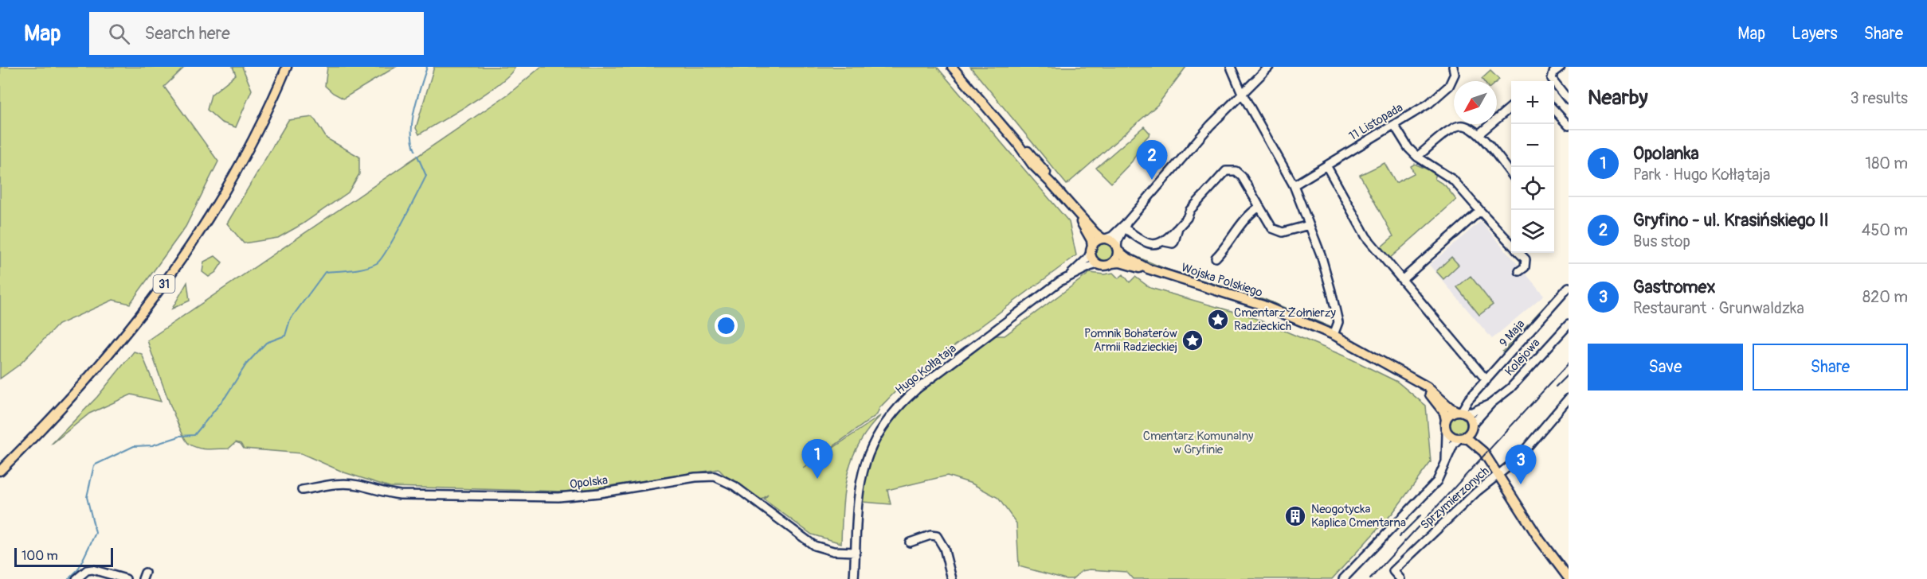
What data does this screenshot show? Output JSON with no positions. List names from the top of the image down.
{
  "streets": {
    "main road": ["Wojska Polskiego", "31"],
    "street": [
      "11 Listopada",
      "9 Maja",
      "Kolejowa",
      "Hugo Kołłątaja",
      "Opolska",
      "Sprzymierzonych"
    ]
  },
  "crossings": [
    ["Wojska Polskiego", "9 Maja"],
    ["Wojska Polskiego", "Kolejowa"],
    ["Wojska Polskiego", "Hugo Kołłątaja"],
    ["9 Maja", "Kolejowa"],
    ["Hugo Kołłątaja", "Opolska"]
  ],
  "parks": ["Cmentarz Komunalny w Gryfinie"],
  "places": {
    "place": ["Cmentarz Żołnierzy Radzieckich", "Pomnik Bohaterów Armii Radzieckiej"],
    "building": ["Neogotycka Kaplica Cmentarna"]
  },
  "scale_bar": "100 m",
  "north": "bottom left",
  "page": {
    "header": "Map",
    "search": "Search here",
    "nav": ["Map", "Layers", "Share"],
    "heading": ["Nearby", "3 results"],
    "map_buttons": ["+", "−"],
    "list": [
      {
        "mark": "1",
        "name": "Opolanka",
        "note": "Park · Hugo Kołłątaja",
        "value": "180 m"
      },
      {
        "mark": "2",
        "name": "Gryfino - ul. Krasińskiego II",
        "note": "Bus stop",
        "value": "450 m"
      },
      {
        "mark": "3",
        "name": "Gastromex",
        "note": "Restaurant · Grunwaldzka",
        "value": "820 m"
      }
    ],
    "pins": ["2", "1", "3"],
    "buttons": ["Save", "Share"],
    "scale": "100 m"
  }
}
